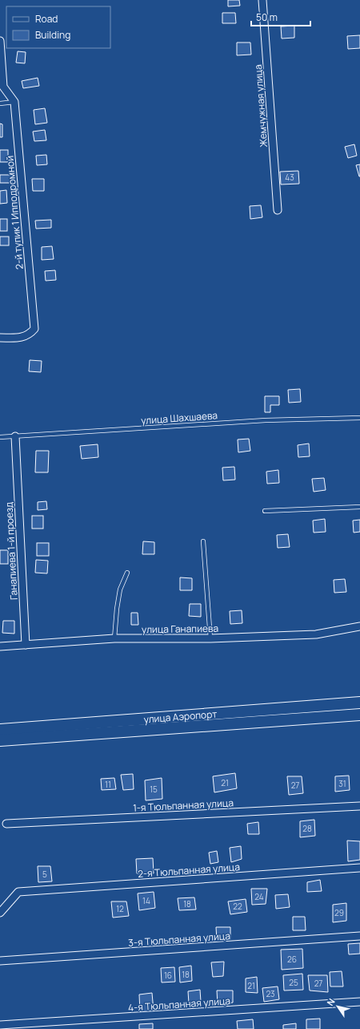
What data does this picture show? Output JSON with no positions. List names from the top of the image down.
{
  "streets": {
    "main road": ["улица Аэропорт"],
    "street": [
      "Жемчужная улица",
      "2-й тупик 1 Ипподромной",
      "Ганапиева 1-й проезд",
      "улица Ганапиева",
      "1-я Тюльпанная улица",
      "2-я Тюльпанная улица",
      "3-я Тюльпанная улица",
      "4-я Тюльпанная улица"
    ],
    "lane": ["улица Шахшаева"]
  },
  "crossings": [
    ["улица Шахшаева", "Ганапиева 1-й проезд"],
    ["Ганапиева 1-й проезд", "улица Ганапиева"]
  ],
  "house_numbers": [
    "43",
    "21",
    "31",
    "11",
    "27",
    "15",
    "28",
    "5",
    "24",
    "14",
    "18",
    "22",
    "12",
    "29",
    "26",
    "18",
    "16",
    "25",
    "27",
    "21",
    "23"
  ],
  "legend": ["Road", "Building"],
  "scale_bar": "50 m",
  "north": "top left"
}
